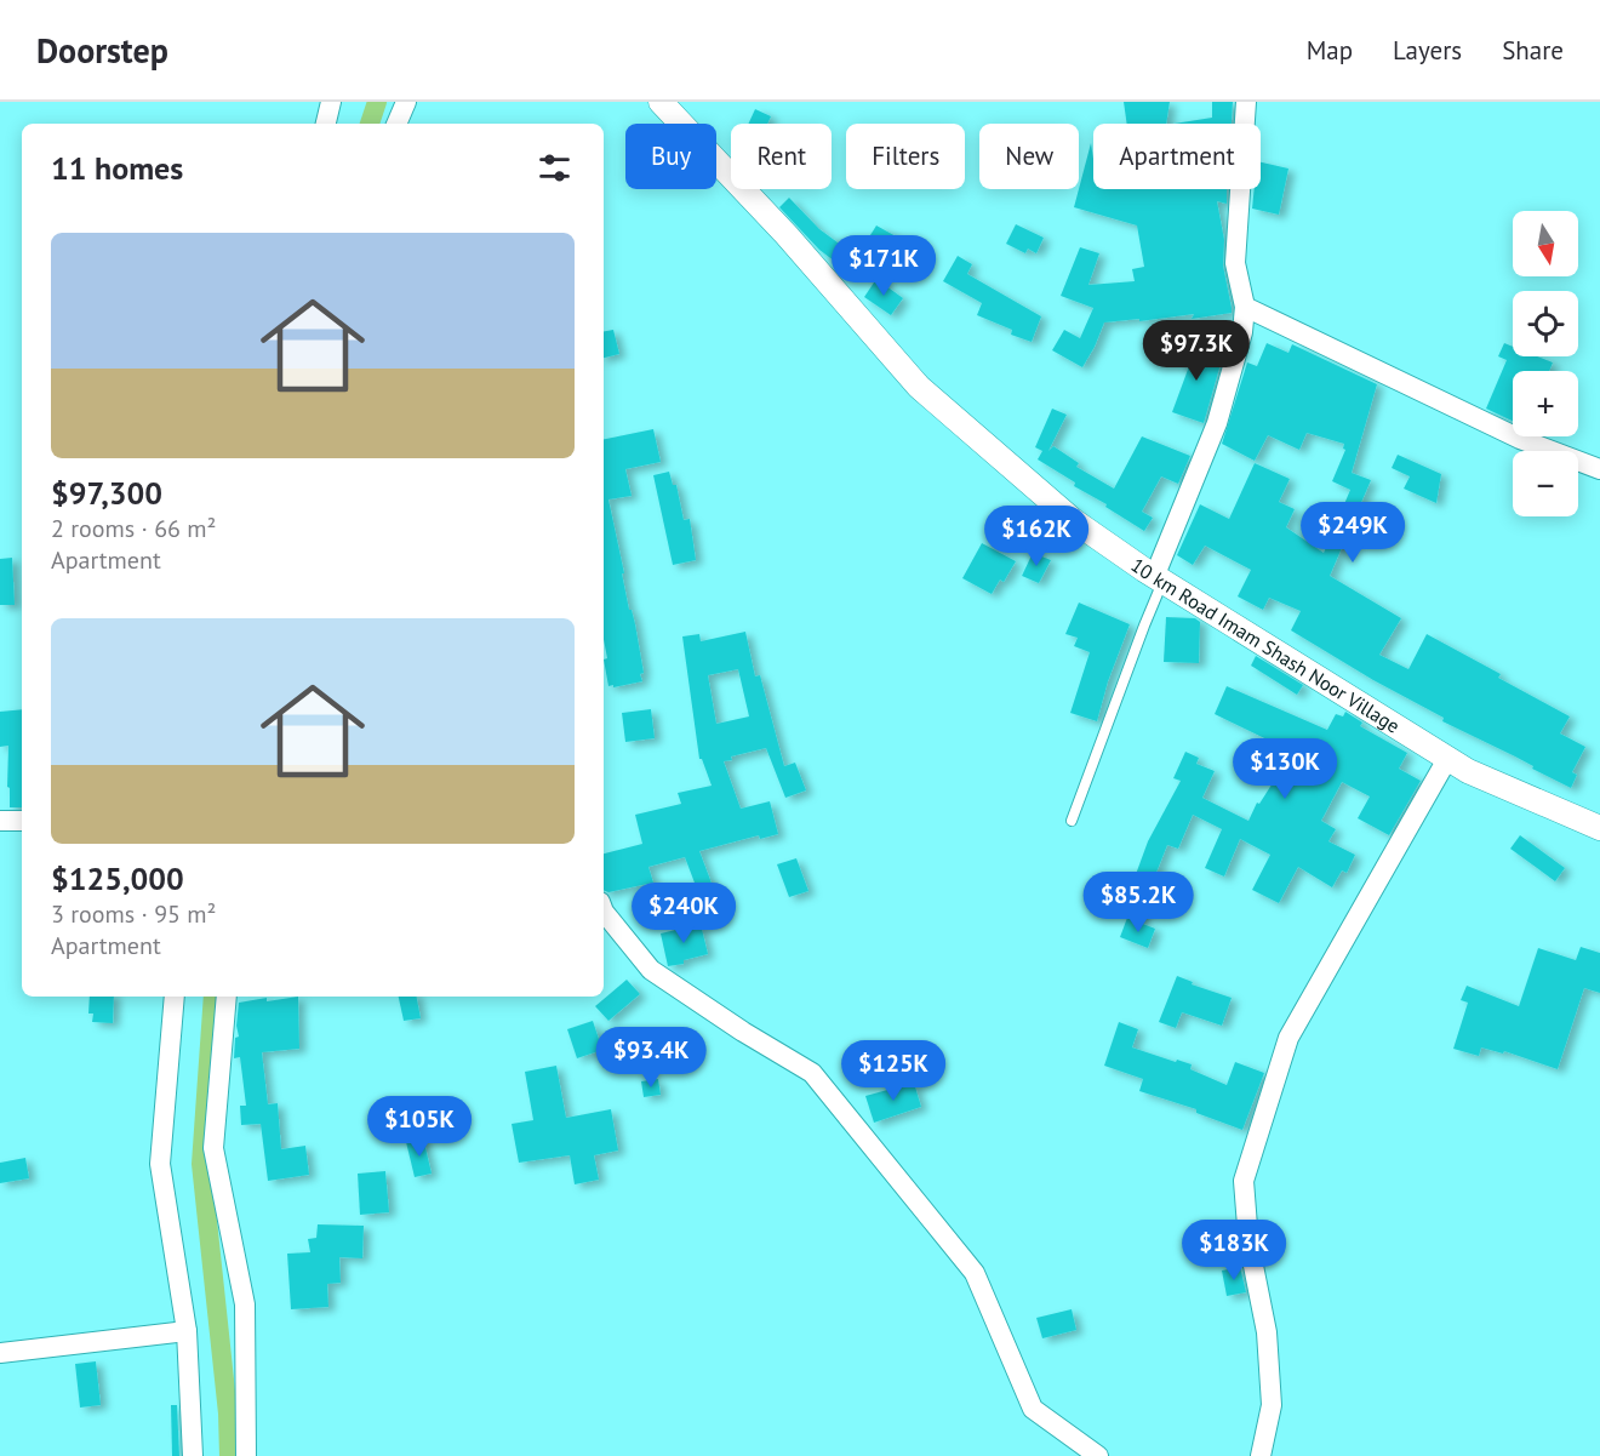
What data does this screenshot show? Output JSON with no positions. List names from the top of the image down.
{
  "streets": {
    "street": ["10 km Road Imam Shash Noor Village"]
  },
  "north": "bottom",
  "page": {
    "header": "Doorstep",
    "nav": ["Map", "Layers", "Share"],
    "chip": [
      "Buy",
      "Rent",
      "Filters",
      "New",
      "Apartment"
    ],
    "heading": "11 homes",
    "map_buttons": ["+", "−"],
    "list": [
      {
        "name": "$97,300",
        "note": "2 rooms · 66 m² · Apartment"
      },
      {
        "name": "$125,000",
        "note": "3 rooms · 95 m² · Apartment"
      }
    ],
    "price": [
      "$171K",
      "$97.3K",
      "$249K",
      "$162K",
      "$130K",
      "$85.2K",
      "$240K",
      "$93.4K",
      "$125K",
      "$105K",
      "$183K"
    ]
  }
}
